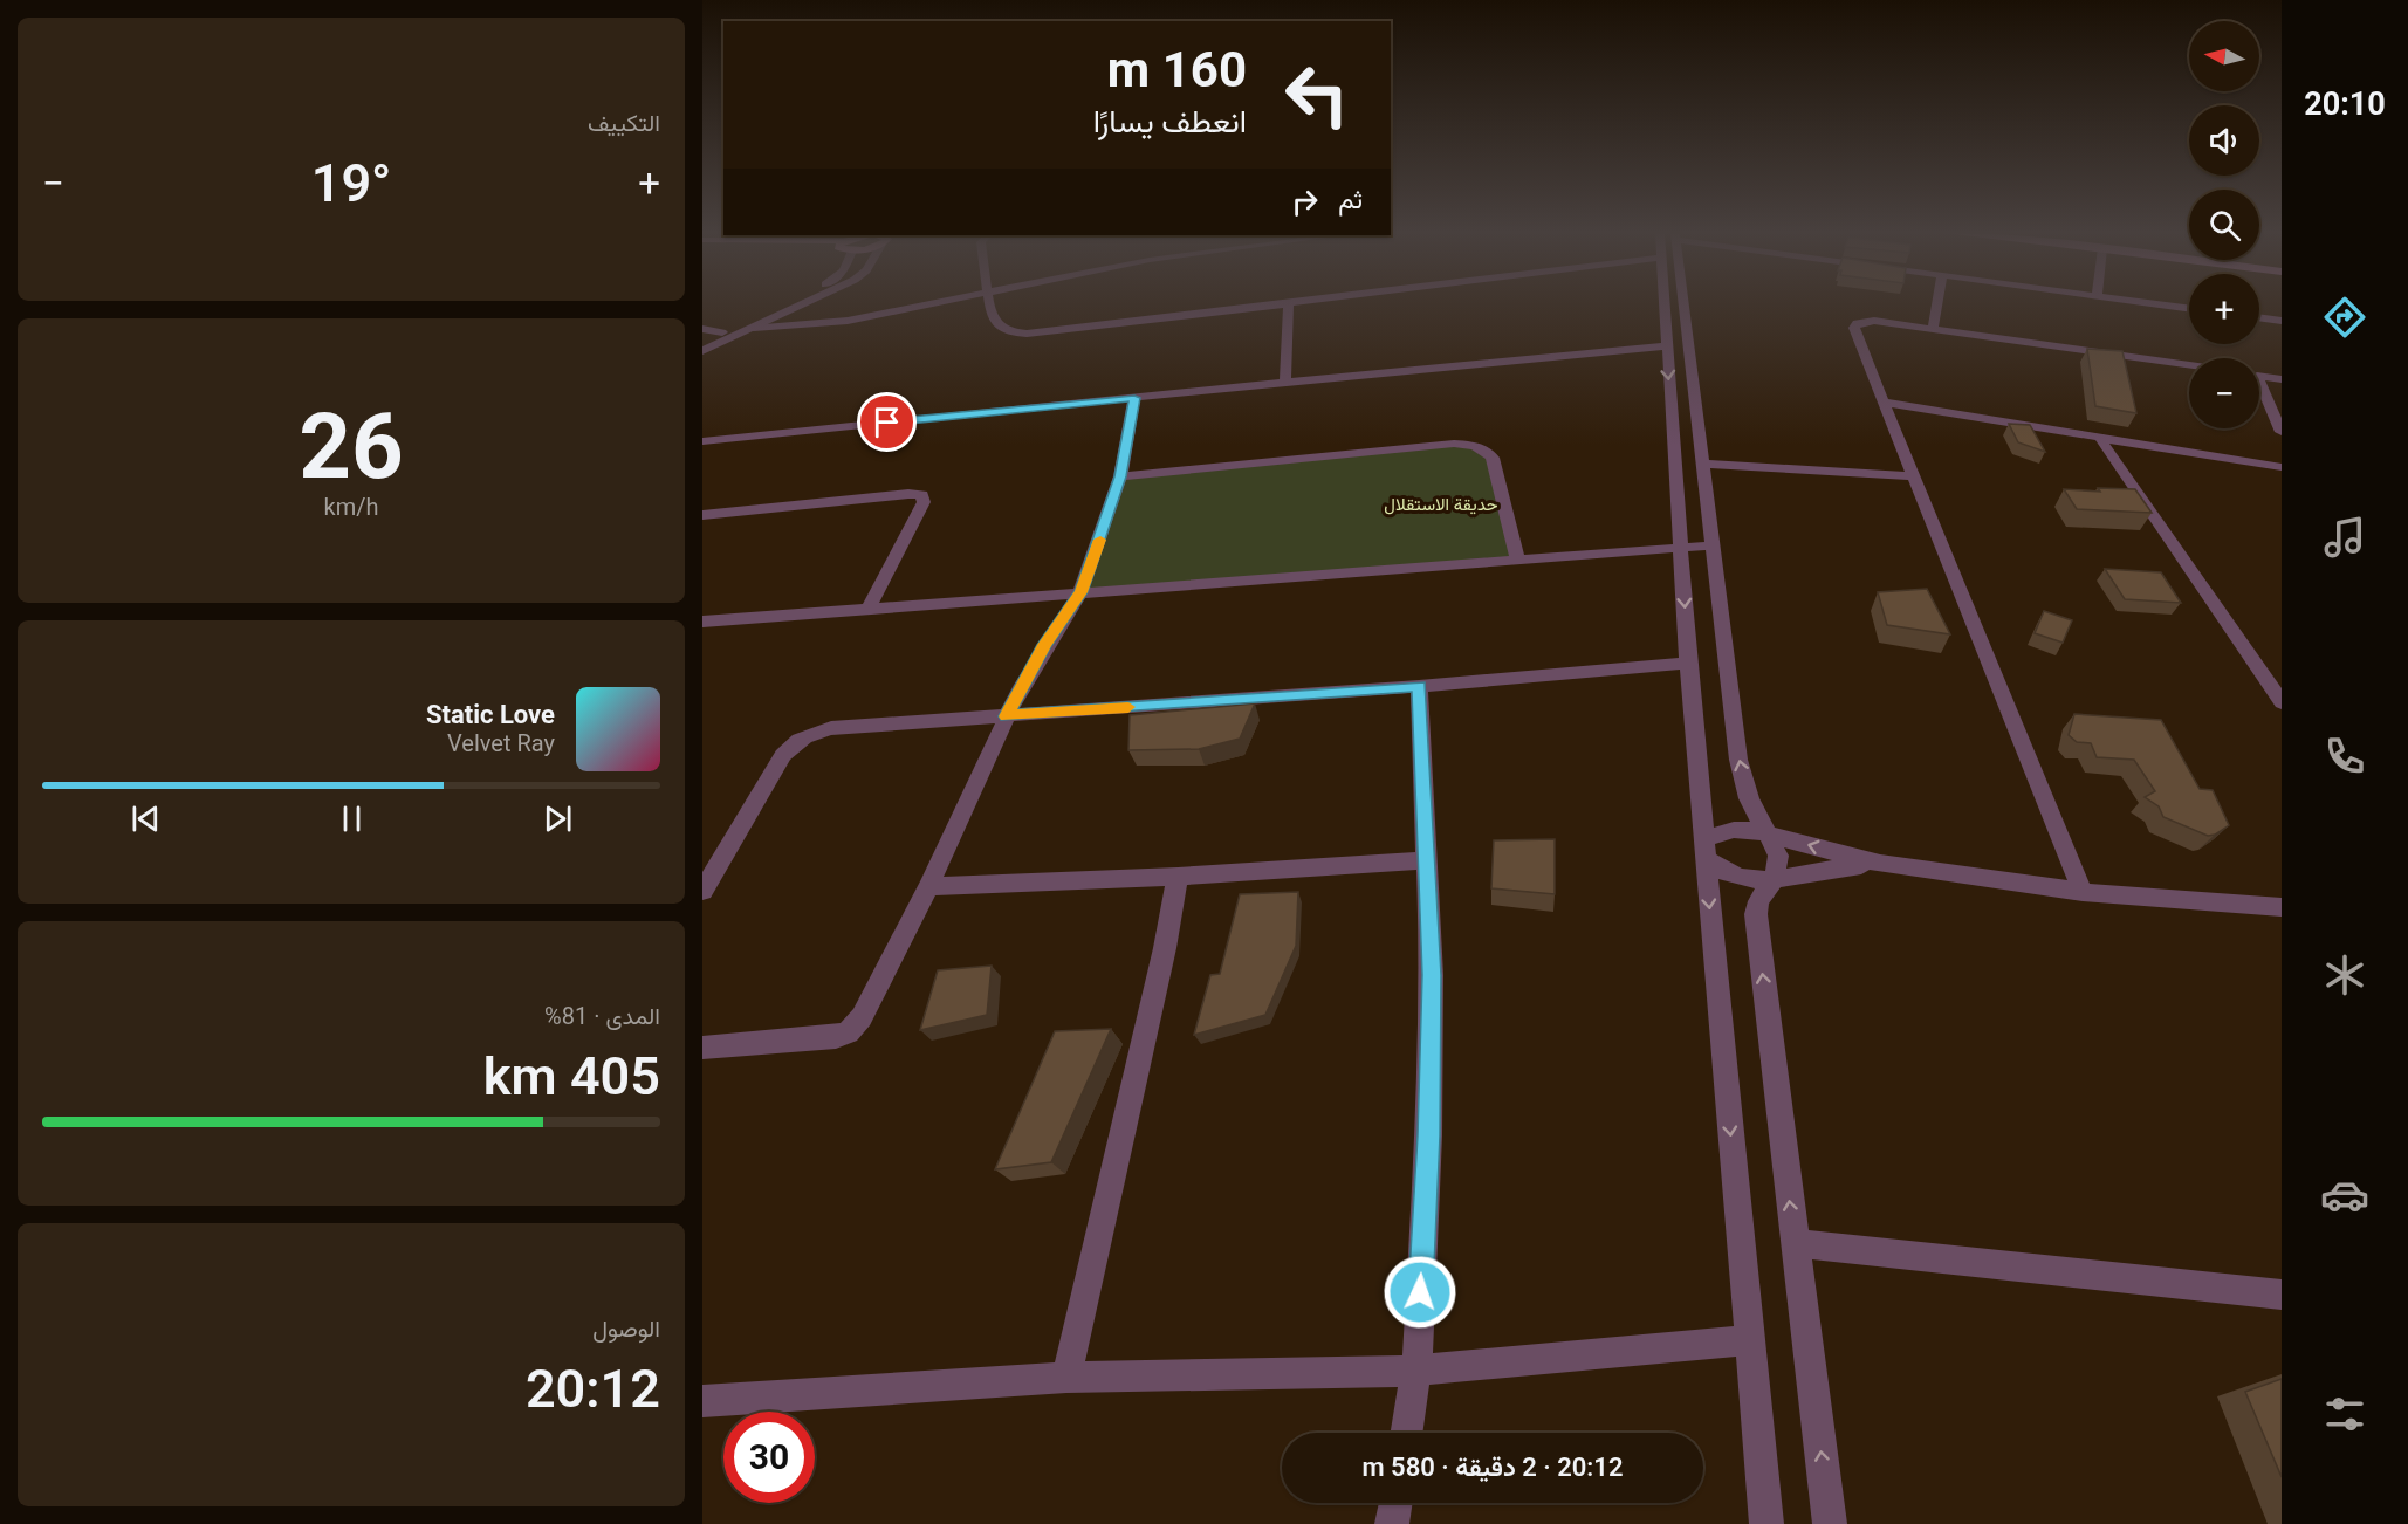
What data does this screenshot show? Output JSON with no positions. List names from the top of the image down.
{
  "parks": ["حديقة الاستقلال"],
  "north": "left",
  "page": {
    "tabs": "20:10",
    "tile": [
      "التكييف",
      ["26", "km/h"],
      ["المدى · 81%", "405 km"],
      ["الوصول", "20:12"]
    ],
    "map_buttons": ["+", "−"],
    "turn": ["160 m", "انعطف يسارًا"],
    "heat": ["−", "19°", "+"],
    "then": "ثم",
    "song": ["Static Love", "Velvet Ray"],
    "limit": "30",
    "trip": "20:12 · 2 دقيقة · 580 m"
  }
}
